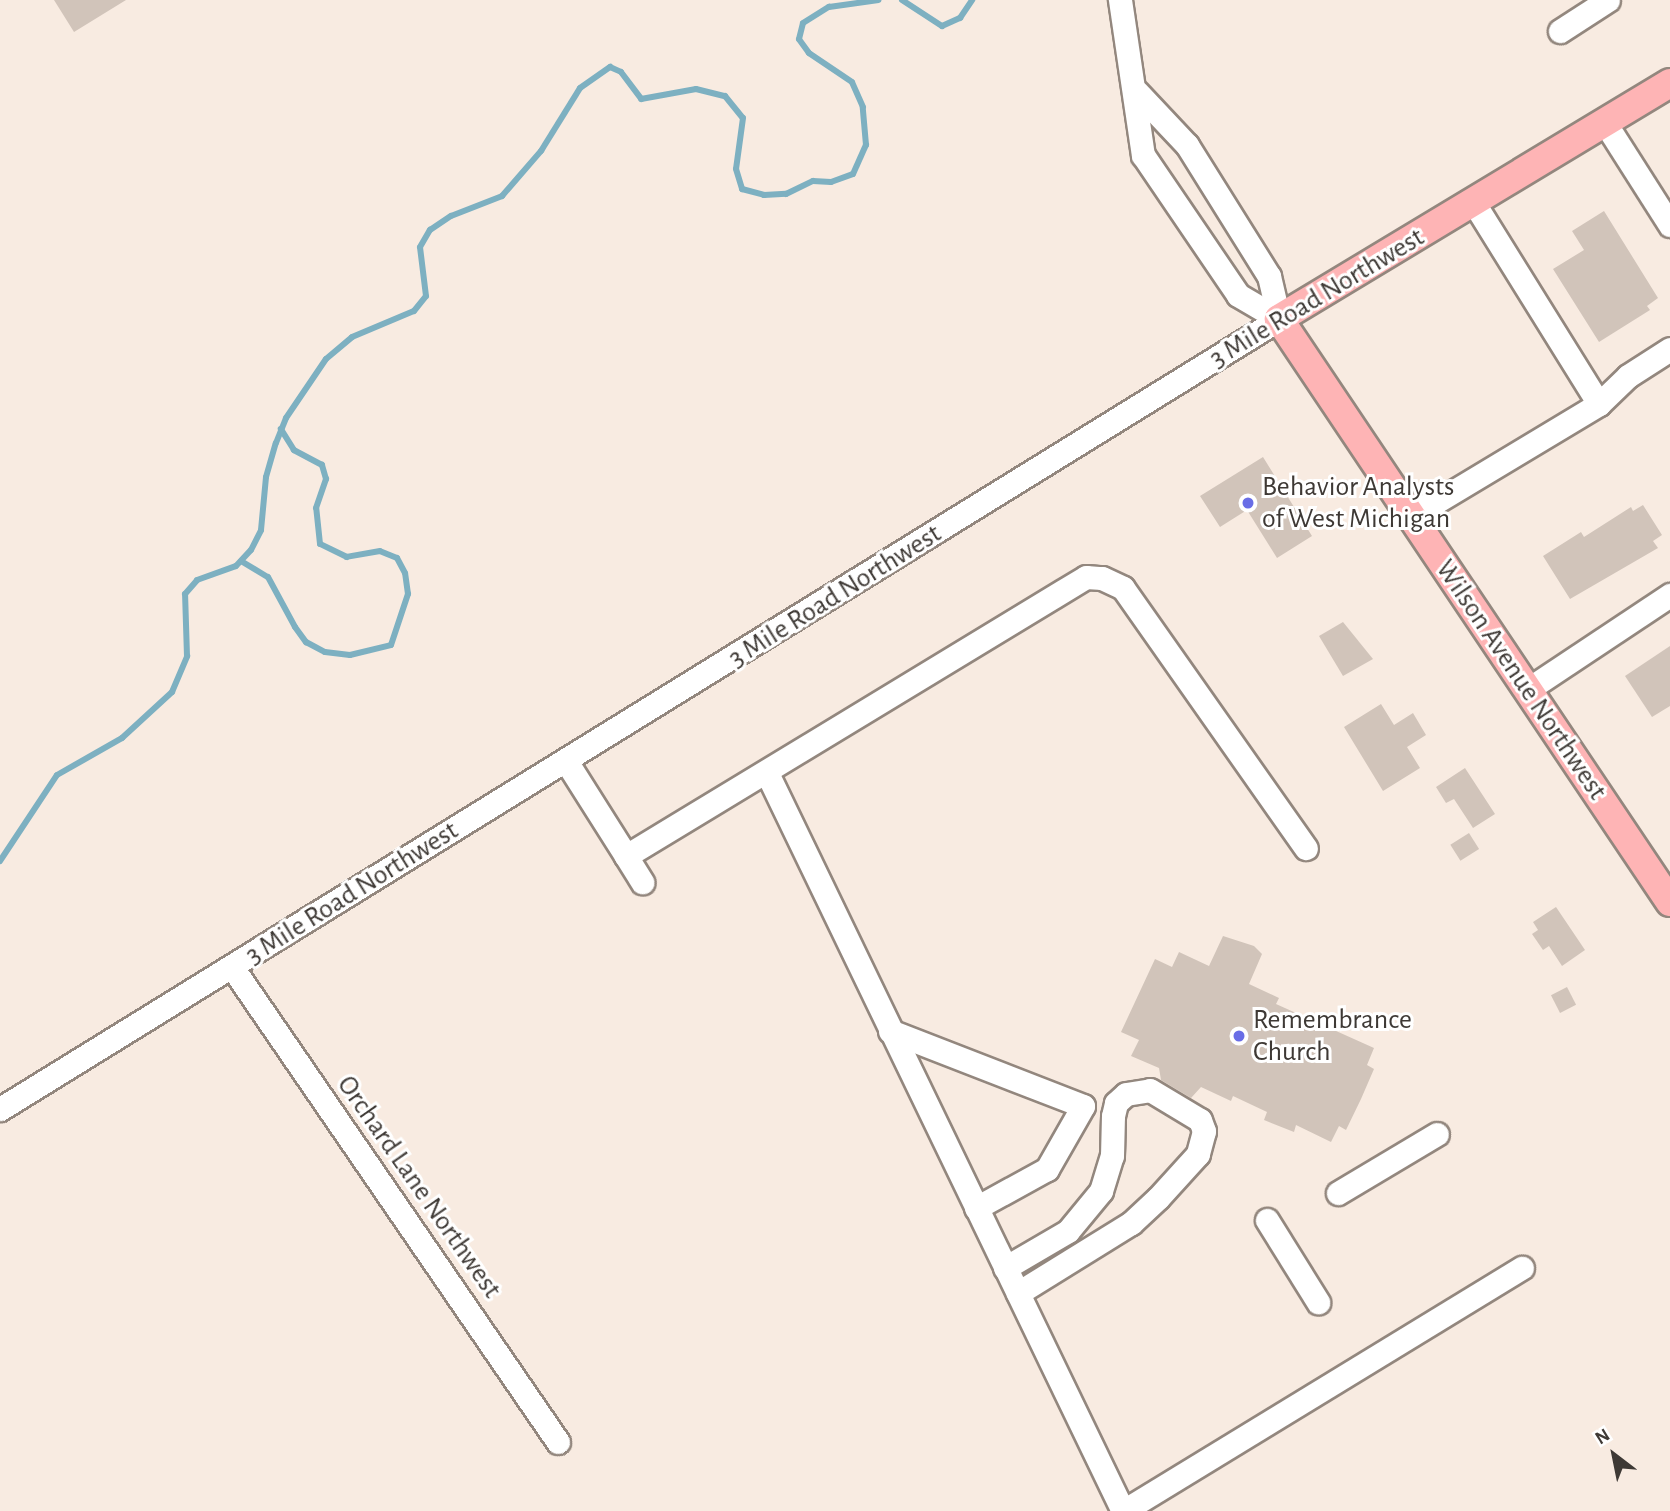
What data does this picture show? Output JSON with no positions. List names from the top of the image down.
{
  "streets": {
    "main road": ["3 Mile Road Northwest", "Wilson Avenue Northwest"],
    "street": ["Orchard Lane Northwest"]
  },
  "crossings": [
    ["3 Mile Road Northwest", "Wilson Avenue Northwest"],
    ["3 Mile Road Northwest", "Orchard Lane Northwest"]
  ],
  "places": ["Behavior Analysts of West Michigan", "Remembrance Church"],
  "north": "top left"
}
